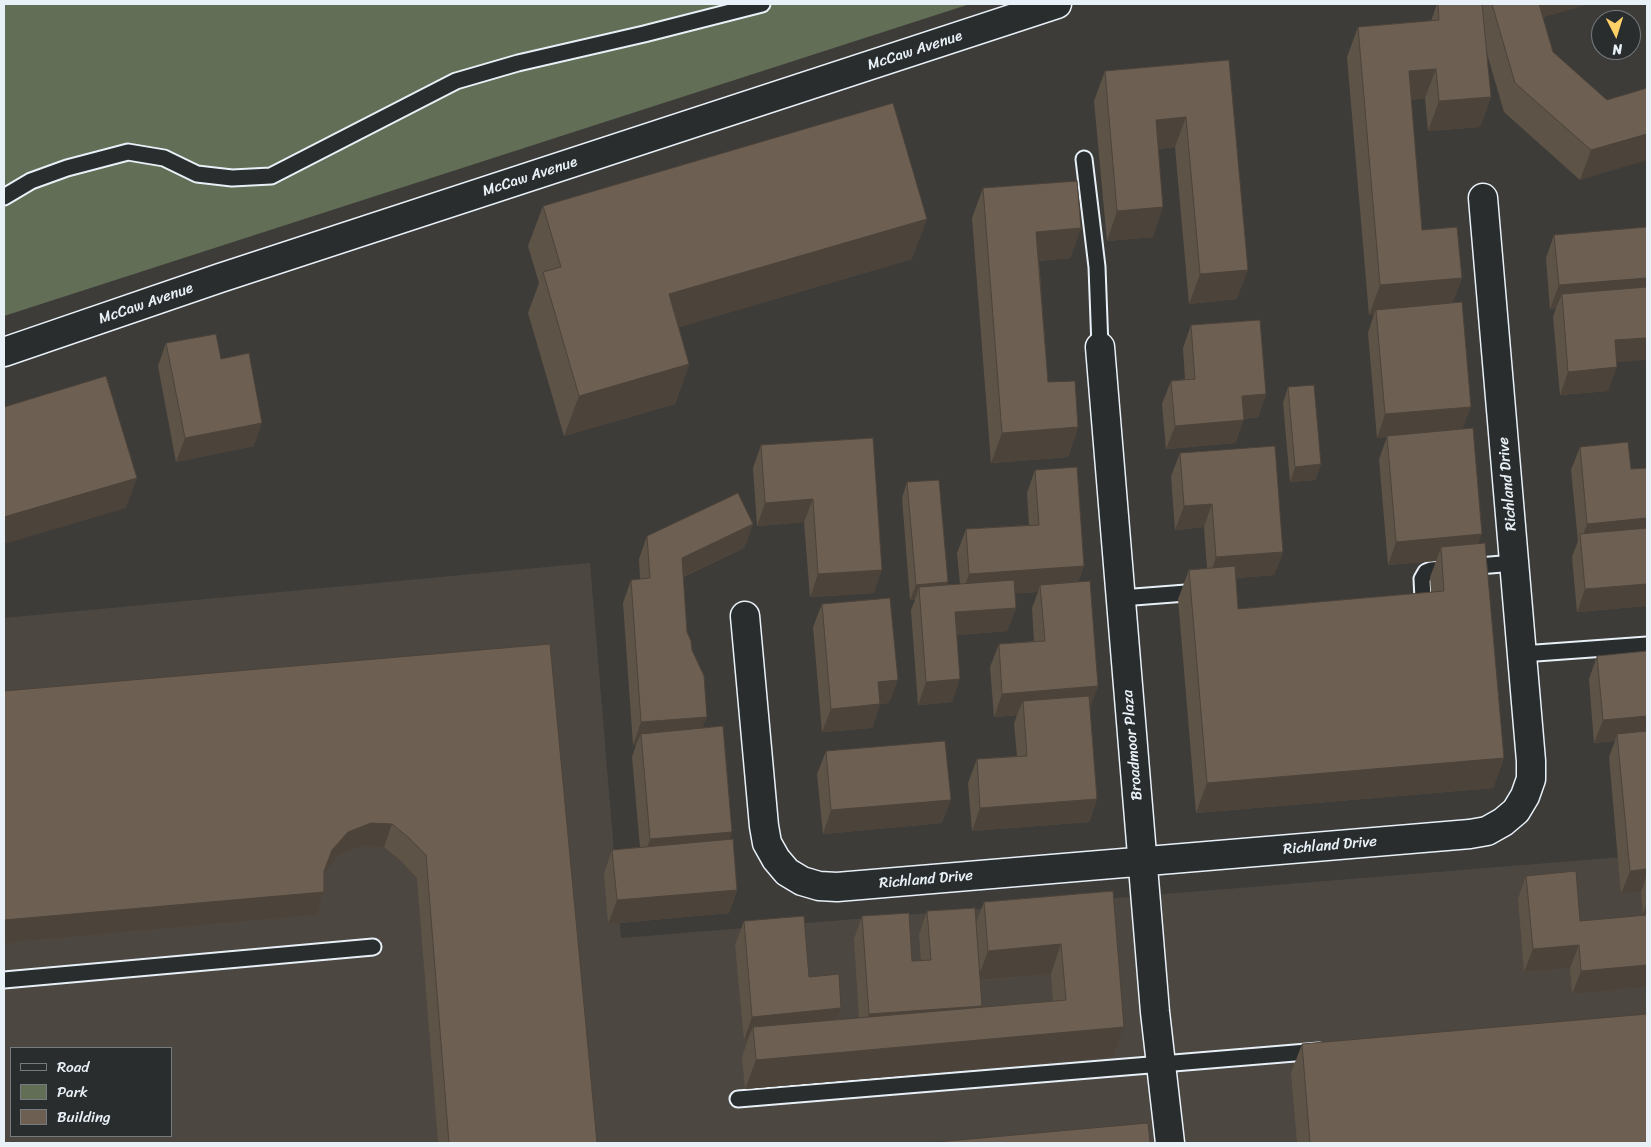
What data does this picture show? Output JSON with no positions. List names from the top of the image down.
{
  "streets": {
    "street": ["McCaw Avenue", "Richland Drive", "Broadmoor Plaza"]
  },
  "crossings": [
    ["Richland Drive", "Broadmoor Plaza"]
  ],
  "legend": ["Road", "Park", "Building"],
  "north": "bottom"
}
